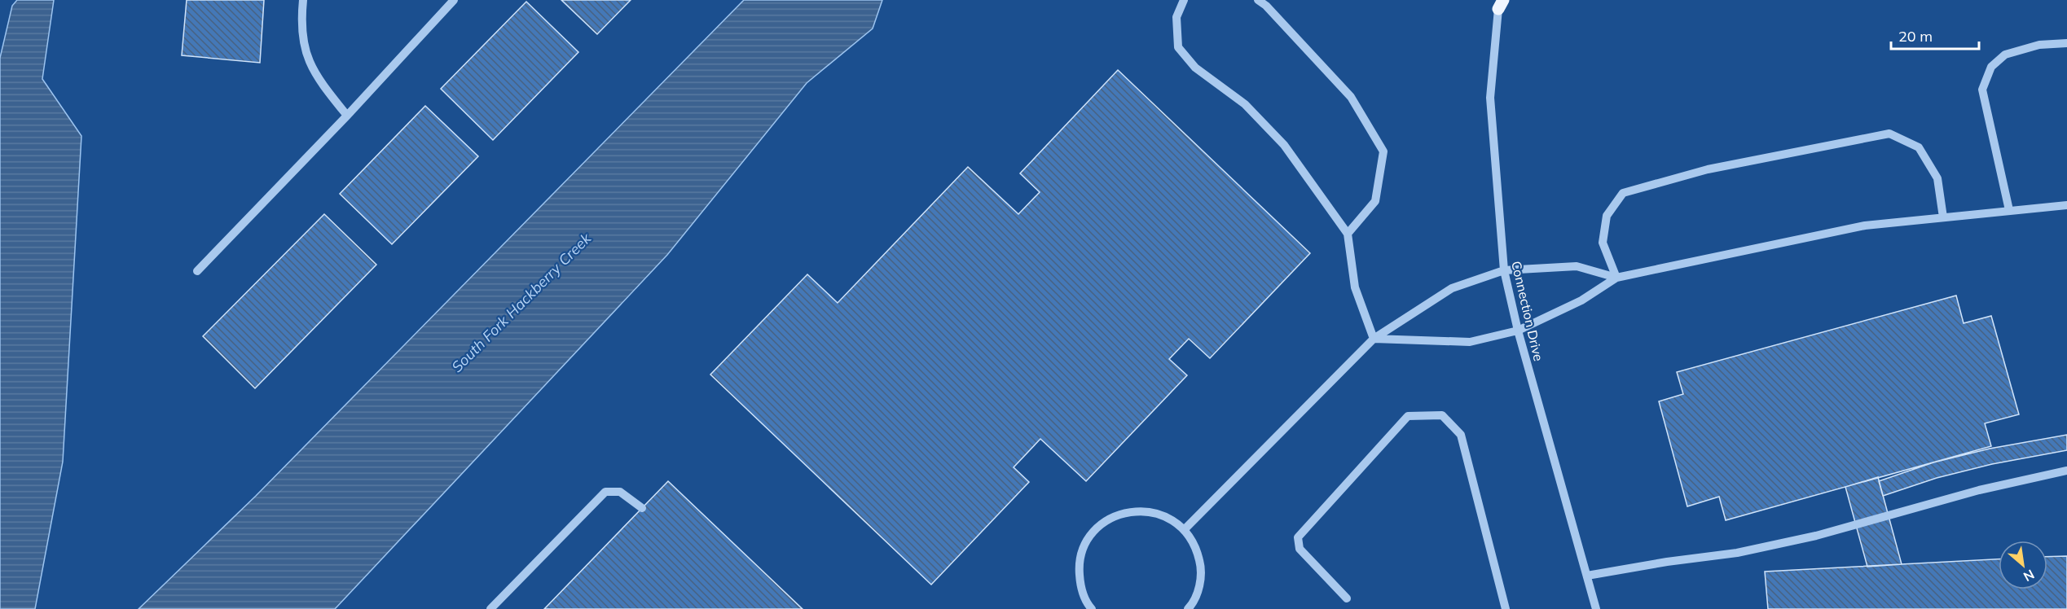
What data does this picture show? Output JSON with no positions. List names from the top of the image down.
{
  "streets": {
    "street": ["Connection Drive"]
  },
  "water": ["South Fork Hackberry Creek"],
  "scale_bar": "20 m",
  "north": "bottom right"
}
